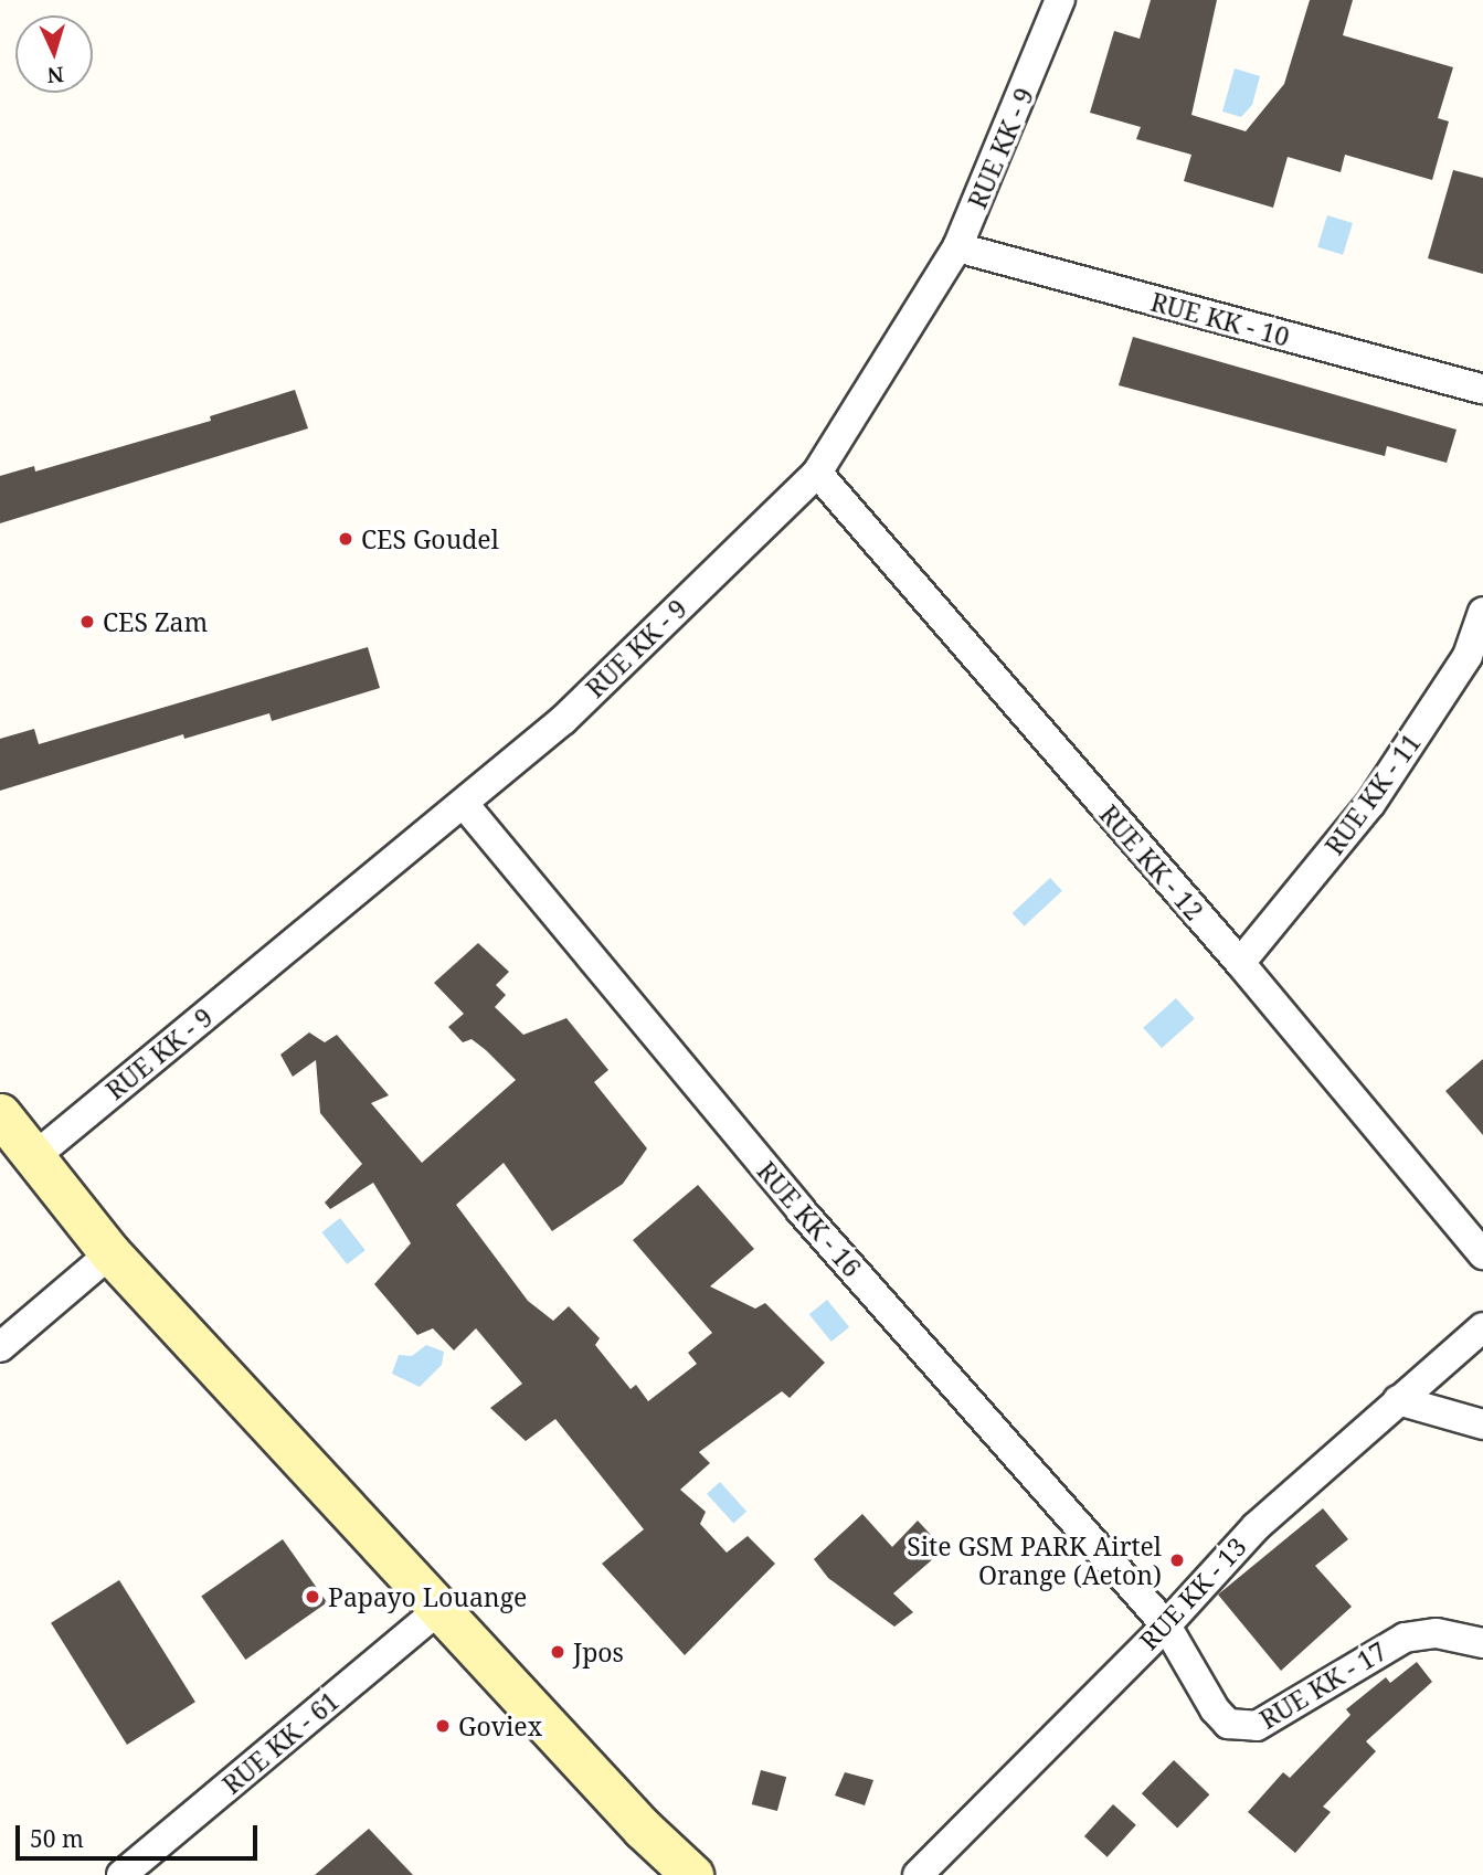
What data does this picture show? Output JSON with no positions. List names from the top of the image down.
{
  "streets": {
    "street": [
      "RUE KK - 9",
      "RUE KK - 10",
      "RUE KK - 11",
      "RUE KK - 12",
      "RUE KK - 16",
      "RUE KK - 13",
      "RUE KK - 17",
      "RUE KK - 61"
    ]
  },
  "crossings": [
    ["RUE KK - 9", "RUE KK - 10"],
    ["RUE KK - 9", "RUE KK - 12"],
    ["RUE KK - 9", "RUE KK - 16"],
    ["RUE KK - 11", "RUE KK - 12"],
    ["RUE KK - 16", "RUE KK - 13"],
    ["RUE KK - 16", "RUE KK - 17"]
  ],
  "places": [
    "CES Goudel",
    "CES Zam",
    "Site GSM PARK Airtel Orange (Aeton)",
    "Papayo Louange",
    "Jpos",
    "Goviex"
  ],
  "scale_bar": "50 m",
  "north": "bottom"
}
